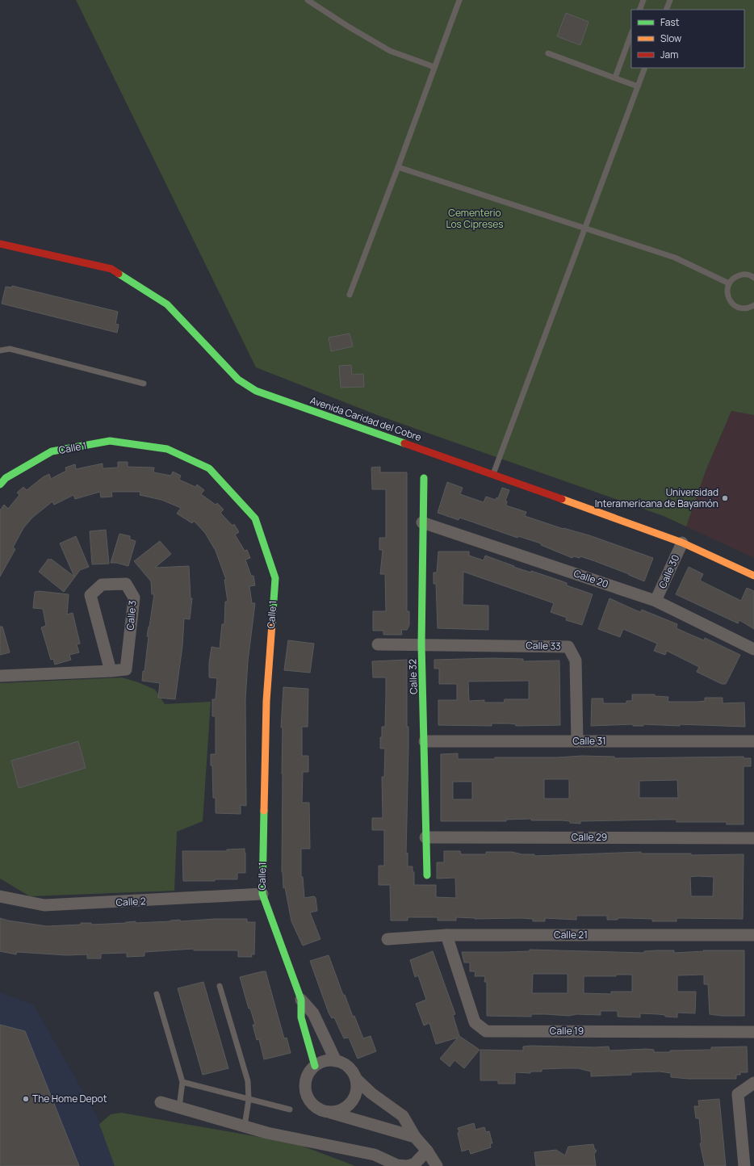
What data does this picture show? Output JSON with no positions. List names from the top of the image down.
{
  "streets": {
    "street": [
      "Avenida Caridad del Cobre",
      "Calle 1",
      "Calle 30",
      "Calle 20",
      "Calle 3",
      "Calle 33",
      "Calle 32",
      "Calle 31",
      "Calle 29",
      "Calle 2",
      "Calle 21",
      "Calle 19"
    ]
  },
  "crossings": [
    ["Avenida Caridad del Cobre", "Calle 30"],
    ["Calle 1", "Calle 2"],
    ["Calle 30", "Calle 20"],
    ["Calle 20", "Calle 32"],
    ["Calle 33", "Calle 32"],
    ["Calle 33", "Calle 31"],
    ["Calle 32", "Calle 31"],
    ["Calle 32", "Calle 29"],
    ["Calle 21", "Calle 19"]
  ],
  "parks": ["Cementerio Los Cipreses"],
  "places": ["Universidad Interamericana de Bayamón", "The Home Depot"],
  "legend": ["Fast", "Slow", "Jam"]
}
